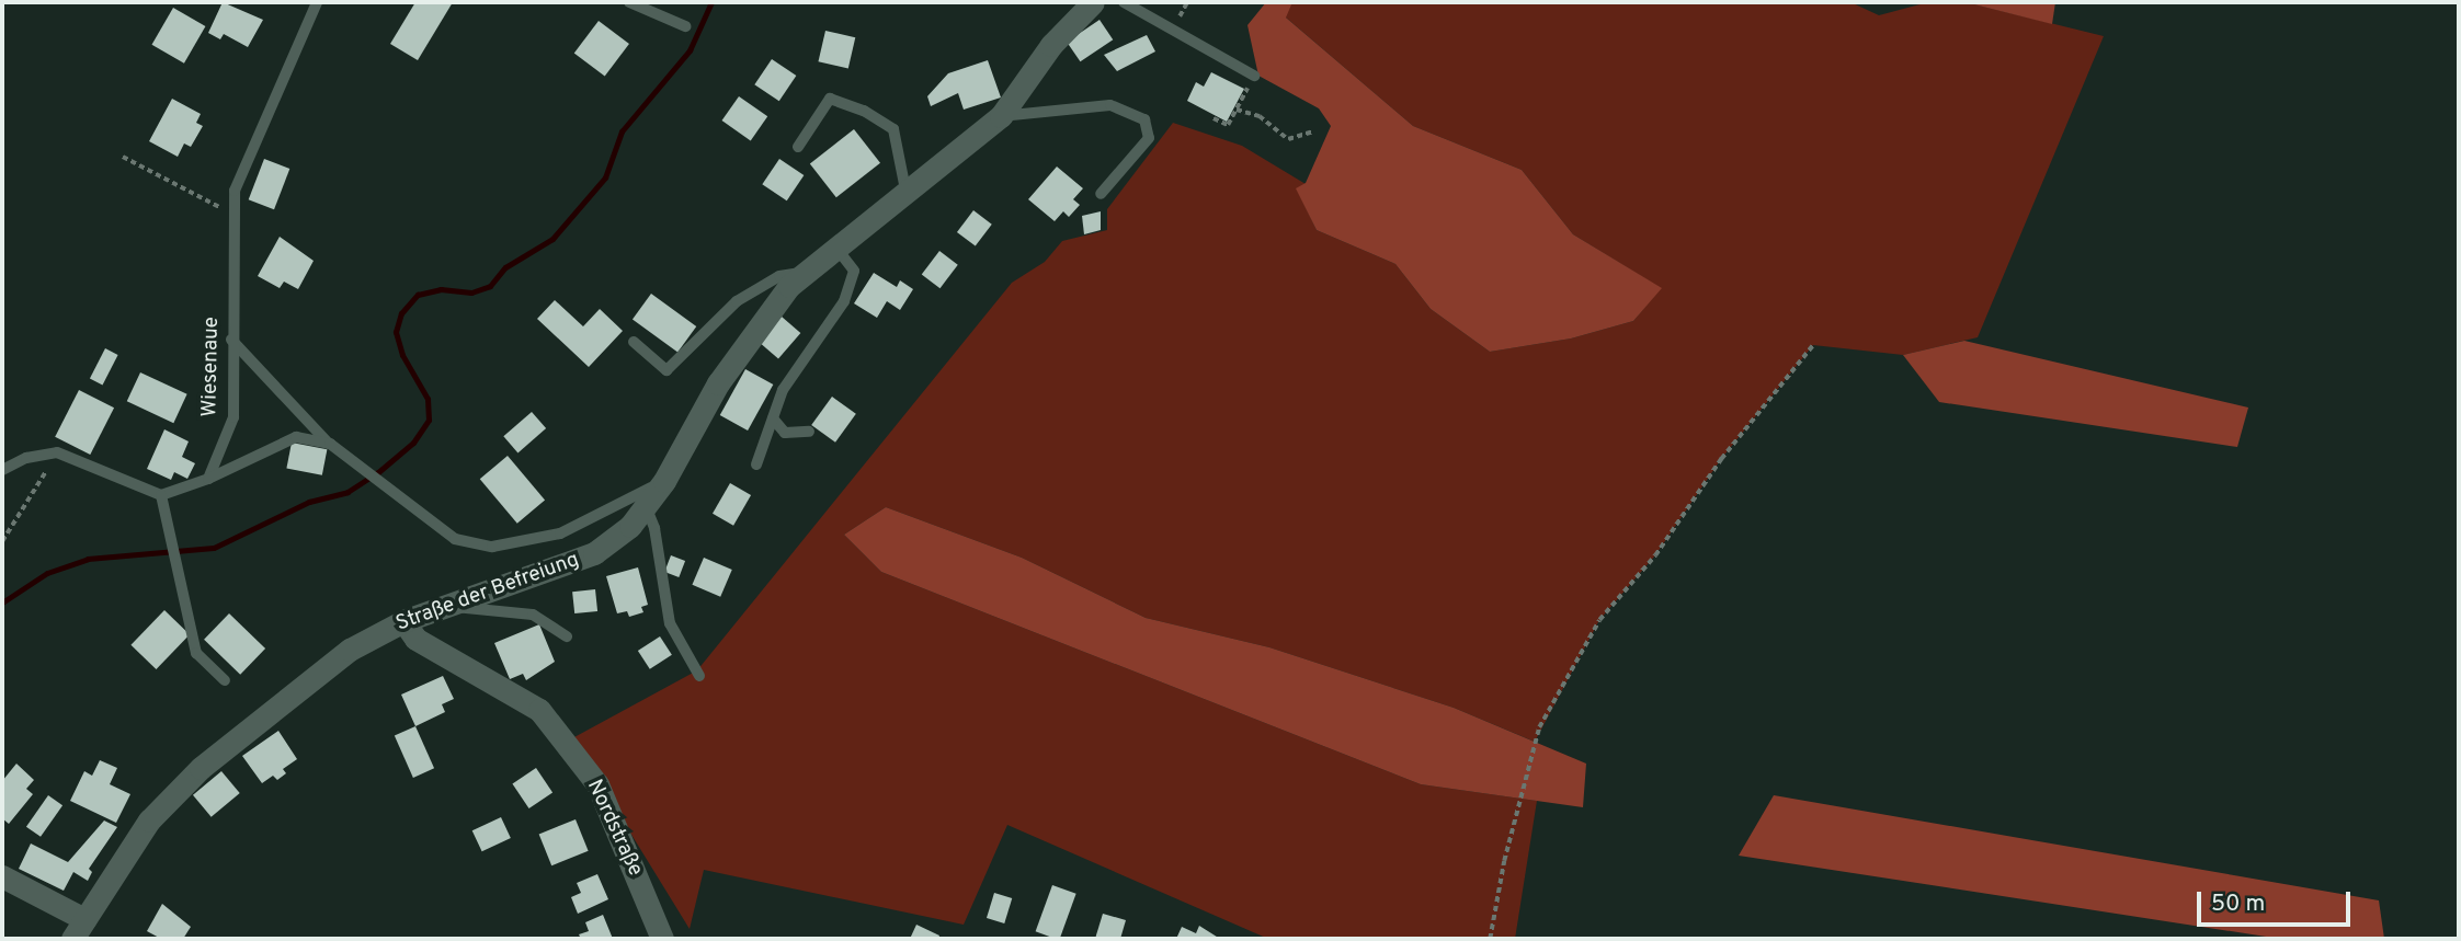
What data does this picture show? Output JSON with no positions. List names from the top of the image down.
{
  "streets": {
    "street": ["Straße der Befreiung", "Nordstraße"],
    "lane": ["Wiesenaue"]
  },
  "crossings": [
    ["Straße der Befreiung", "Nordstraße"]
  ],
  "scale_bar": "50 m"
}
